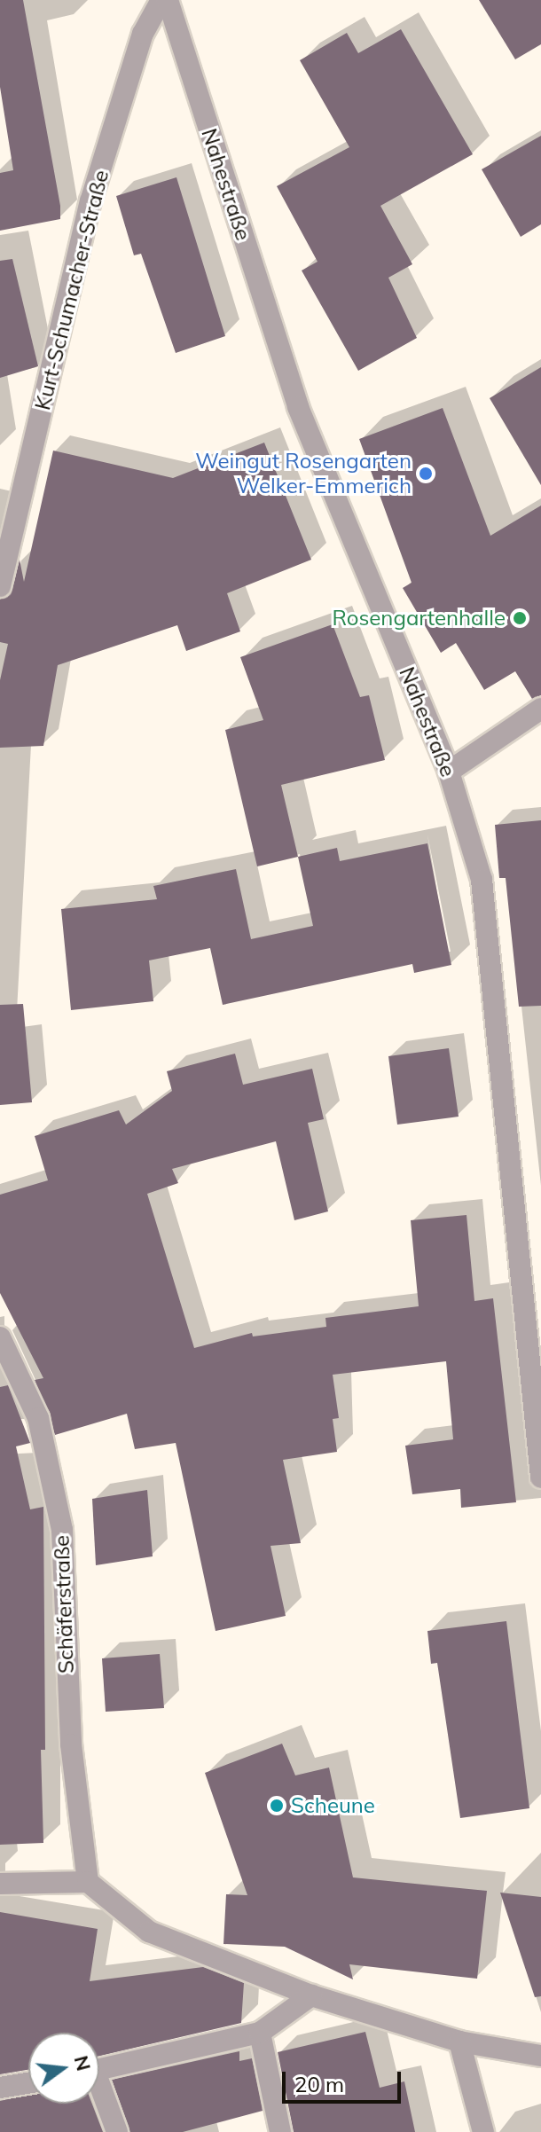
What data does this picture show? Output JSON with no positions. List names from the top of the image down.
{
  "streets": {
    "street": ["Nahestraße", "Kurt-Schumacher-Straße", "Schäferstraße"]
  },
  "places": ["Weingut Rosengarten Welker-Emmerich", "Rosengartenhalle", "Scheune"],
  "scale_bar": "20 m",
  "north": "right"
}
